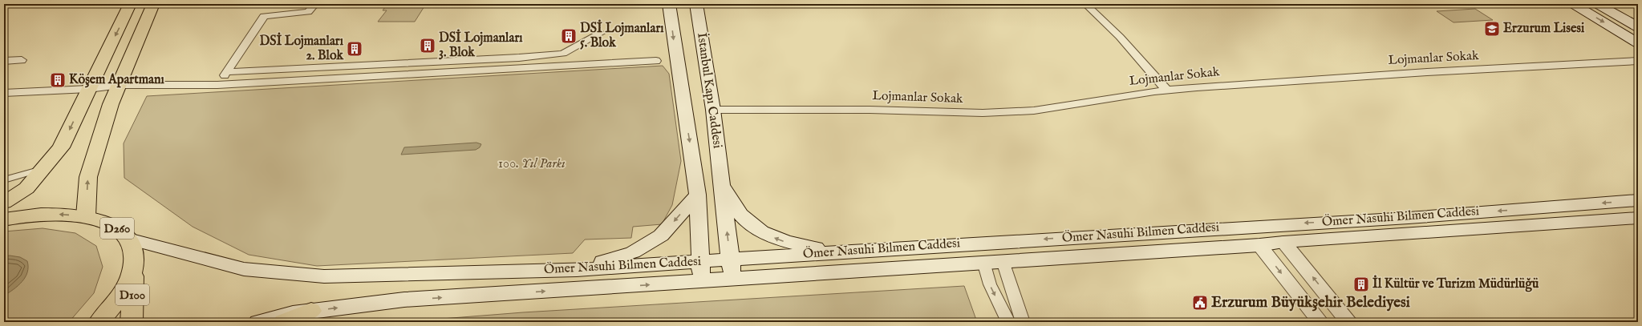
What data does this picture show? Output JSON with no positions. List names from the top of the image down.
{
  "streets": {
    "main road": [
      "İstanbul Kapı Caddesi",
      "Ömer Nasuhi Bilmen Caddesi",
      "D260",
      "D100"
    ],
    "street": ["Lojmanlar Sokak"]
  },
  "crossings": [
    ["Lojmanlar Sokak", "İstanbul Kapı Caddesi"],
    ["İstanbul Kapı Caddesi", "Ömer Nasuhi Bilmen Caddesi"],
    ["Ömer Nasuhi Bilmen Caddesi", "D260"],
    ["D260", "D100"]
  ],
  "parks": ["100. Yıl Parkı"],
  "places": {
    "school or university": ["Erzurum Lisesi"],
    "building": [
      "DSİ Lojmanları 5. Blok",
      "DSİ Lojmanları 3. Blok",
      "DSİ Lojmanları 2. Blok",
      "Köşem Apartmanı",
      "İl Kültür ve Turizm Müdürlüğü"
    ],
    "public building": ["Erzurum Büyükşehir Belediyesi"]
  }
}
